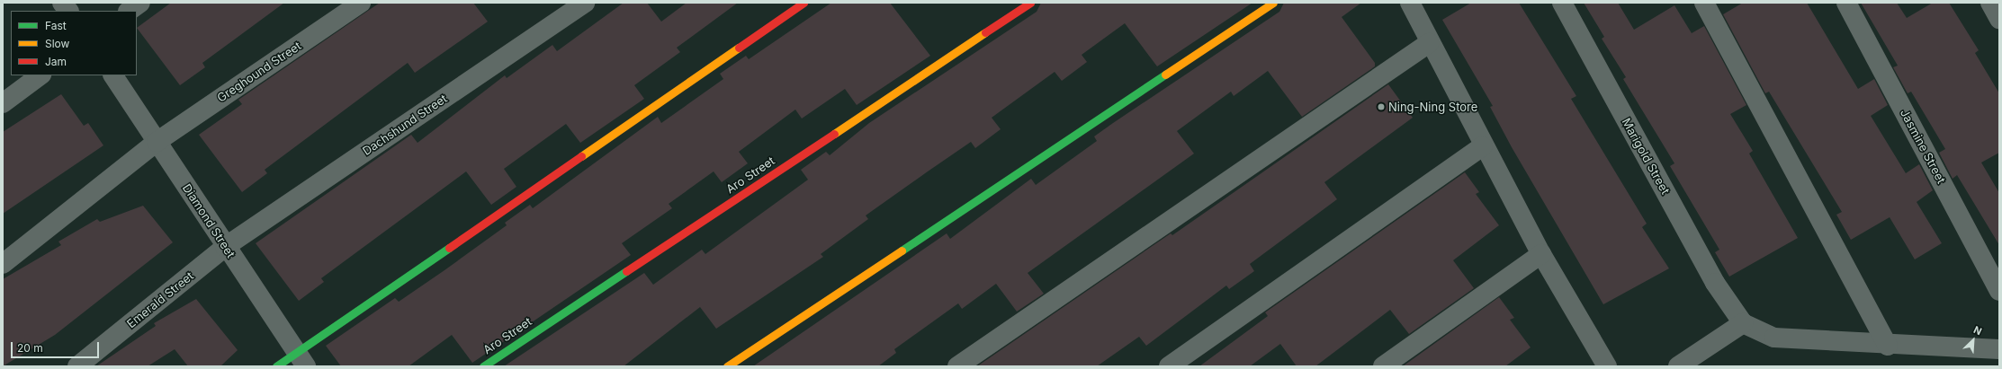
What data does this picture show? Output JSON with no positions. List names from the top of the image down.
{
  "streets": {
    "street": [
      "Greghound Street",
      "Dachshund Street",
      "Jasmine Street",
      "Marigold Street",
      "Aro Street",
      "Diamond Street",
      "Emerald Street"
    ]
  },
  "crossings": [
    ["Greghound Street", "Diamond Street"],
    ["Dachshund Street", "Diamond Street"],
    ["Dachshund Street", "Emerald Street"],
    ["Diamond Street", "Emerald Street"]
  ],
  "places": ["Ning-Ning Store"],
  "legend": ["Fast", "Slow", "Jam"],
  "scale_bar": "20 m",
  "north": "top right"
}
